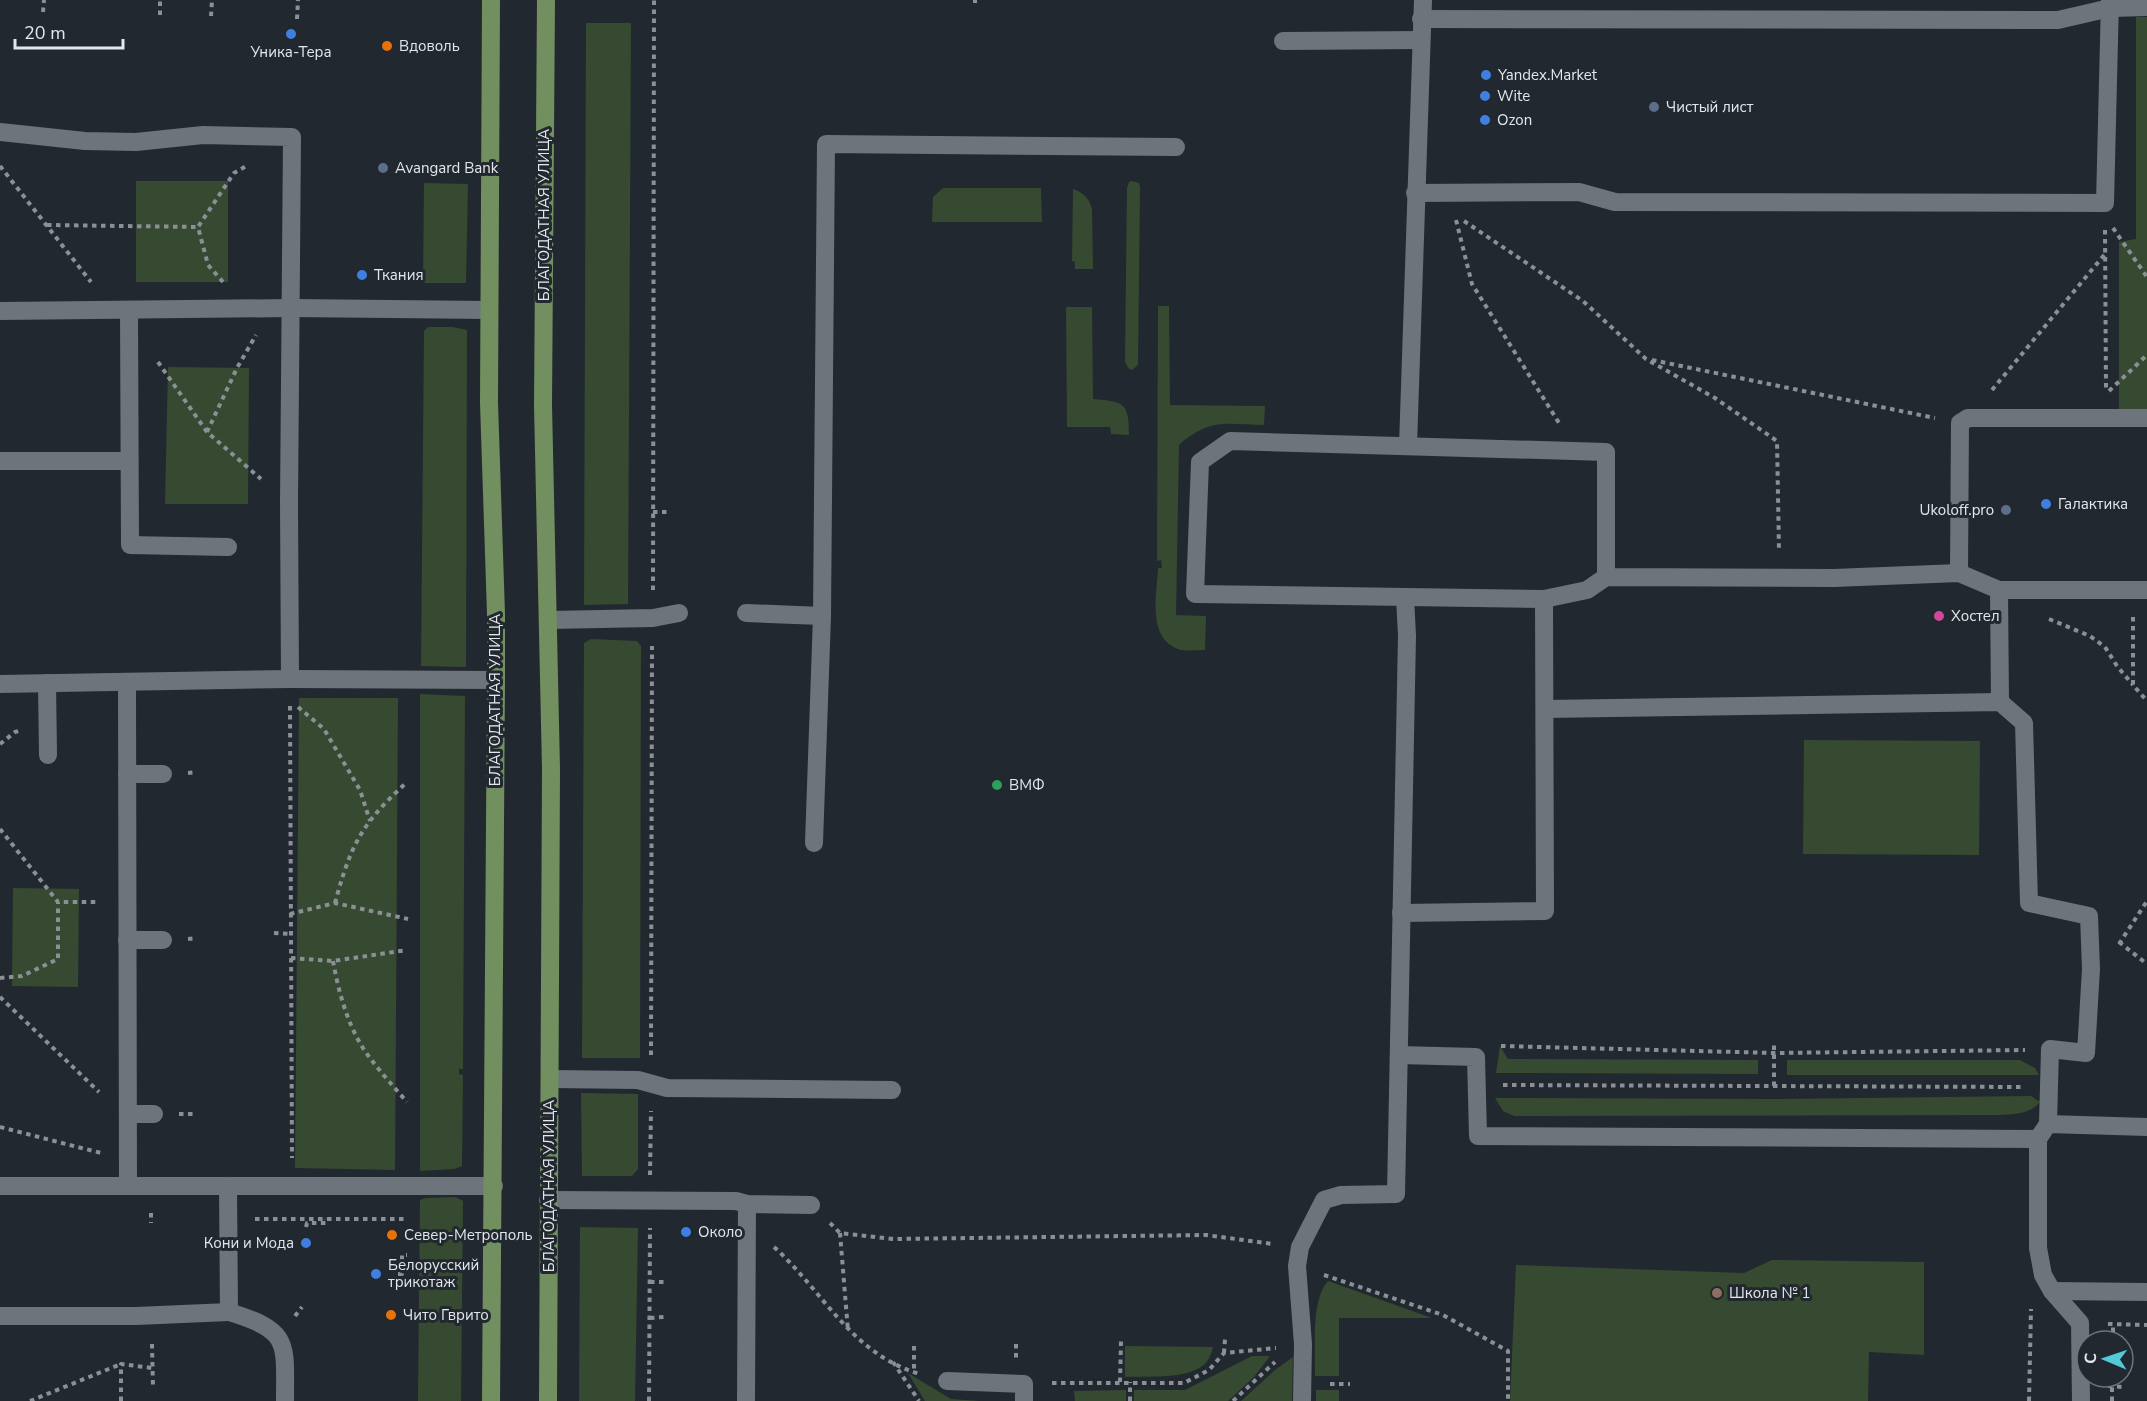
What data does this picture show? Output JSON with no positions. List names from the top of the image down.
{
  "streets": {
    "main road": ["БЛАГОДАТНАЯ УЛИЦА"]
  },
  "places": [
    "Уника-Тера",
    "Вдоволь",
    "Yandex.Market",
    "Wite",
    "Чистый лист",
    "Ozon",
    "Avangard Bank",
    "Ткания",
    "Галактика",
    "Ukoloff.pro",
    "Хостел",
    "ВМФ",
    "Около",
    "Север-Метрополь",
    "Кони и Мода",
    "Белорусский трикотаж",
    "Школа № 1",
    "Чито Гврито"
  ],
  "scale_bar": "20 m",
  "north": "left"
}
